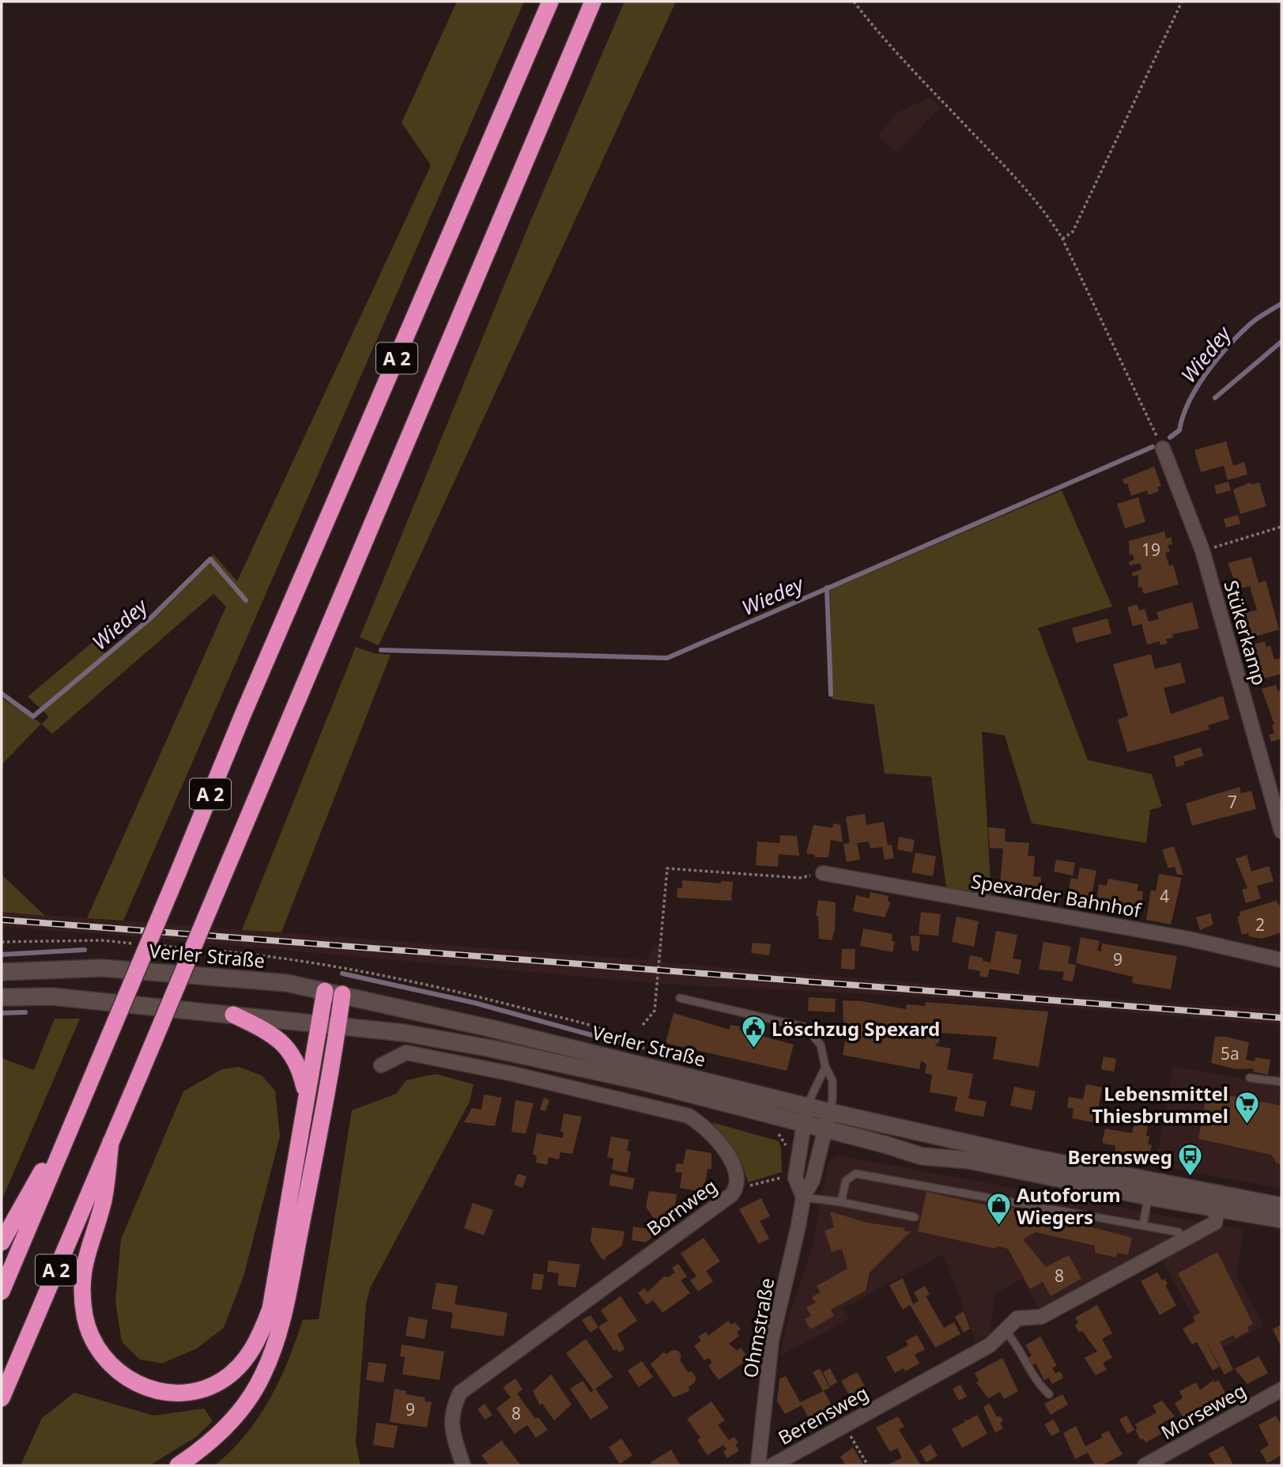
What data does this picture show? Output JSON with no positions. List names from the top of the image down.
{
  "streets": {
    "highway": ["A 2"],
    "main road": ["Verler Straße"],
    "street": [
      "Stükerkamp",
      "Spexarder Bahnhof",
      "Bornweg",
      "Ohmstraße",
      "Morseweg",
      "Berensweg"
    ]
  },
  "crossings": [
    ["Verler Straße", "Ohmstraße"],
    ["Verler Straße", "Berensweg"]
  ],
  "water": ["Wiedey"],
  "places": {
    "public building": ["Löschzug Spexard"],
    "supermarket": ["Lebensmittel Thiesbrummel"],
    "bus stop": ["Berensweg"],
    "shop": ["Autoforum Wiegers"]
  },
  "house_numbers": [
    "19",
    "7",
    "4",
    "2",
    "9",
    "5a",
    "8",
    "9",
    "8"
  ]
}
